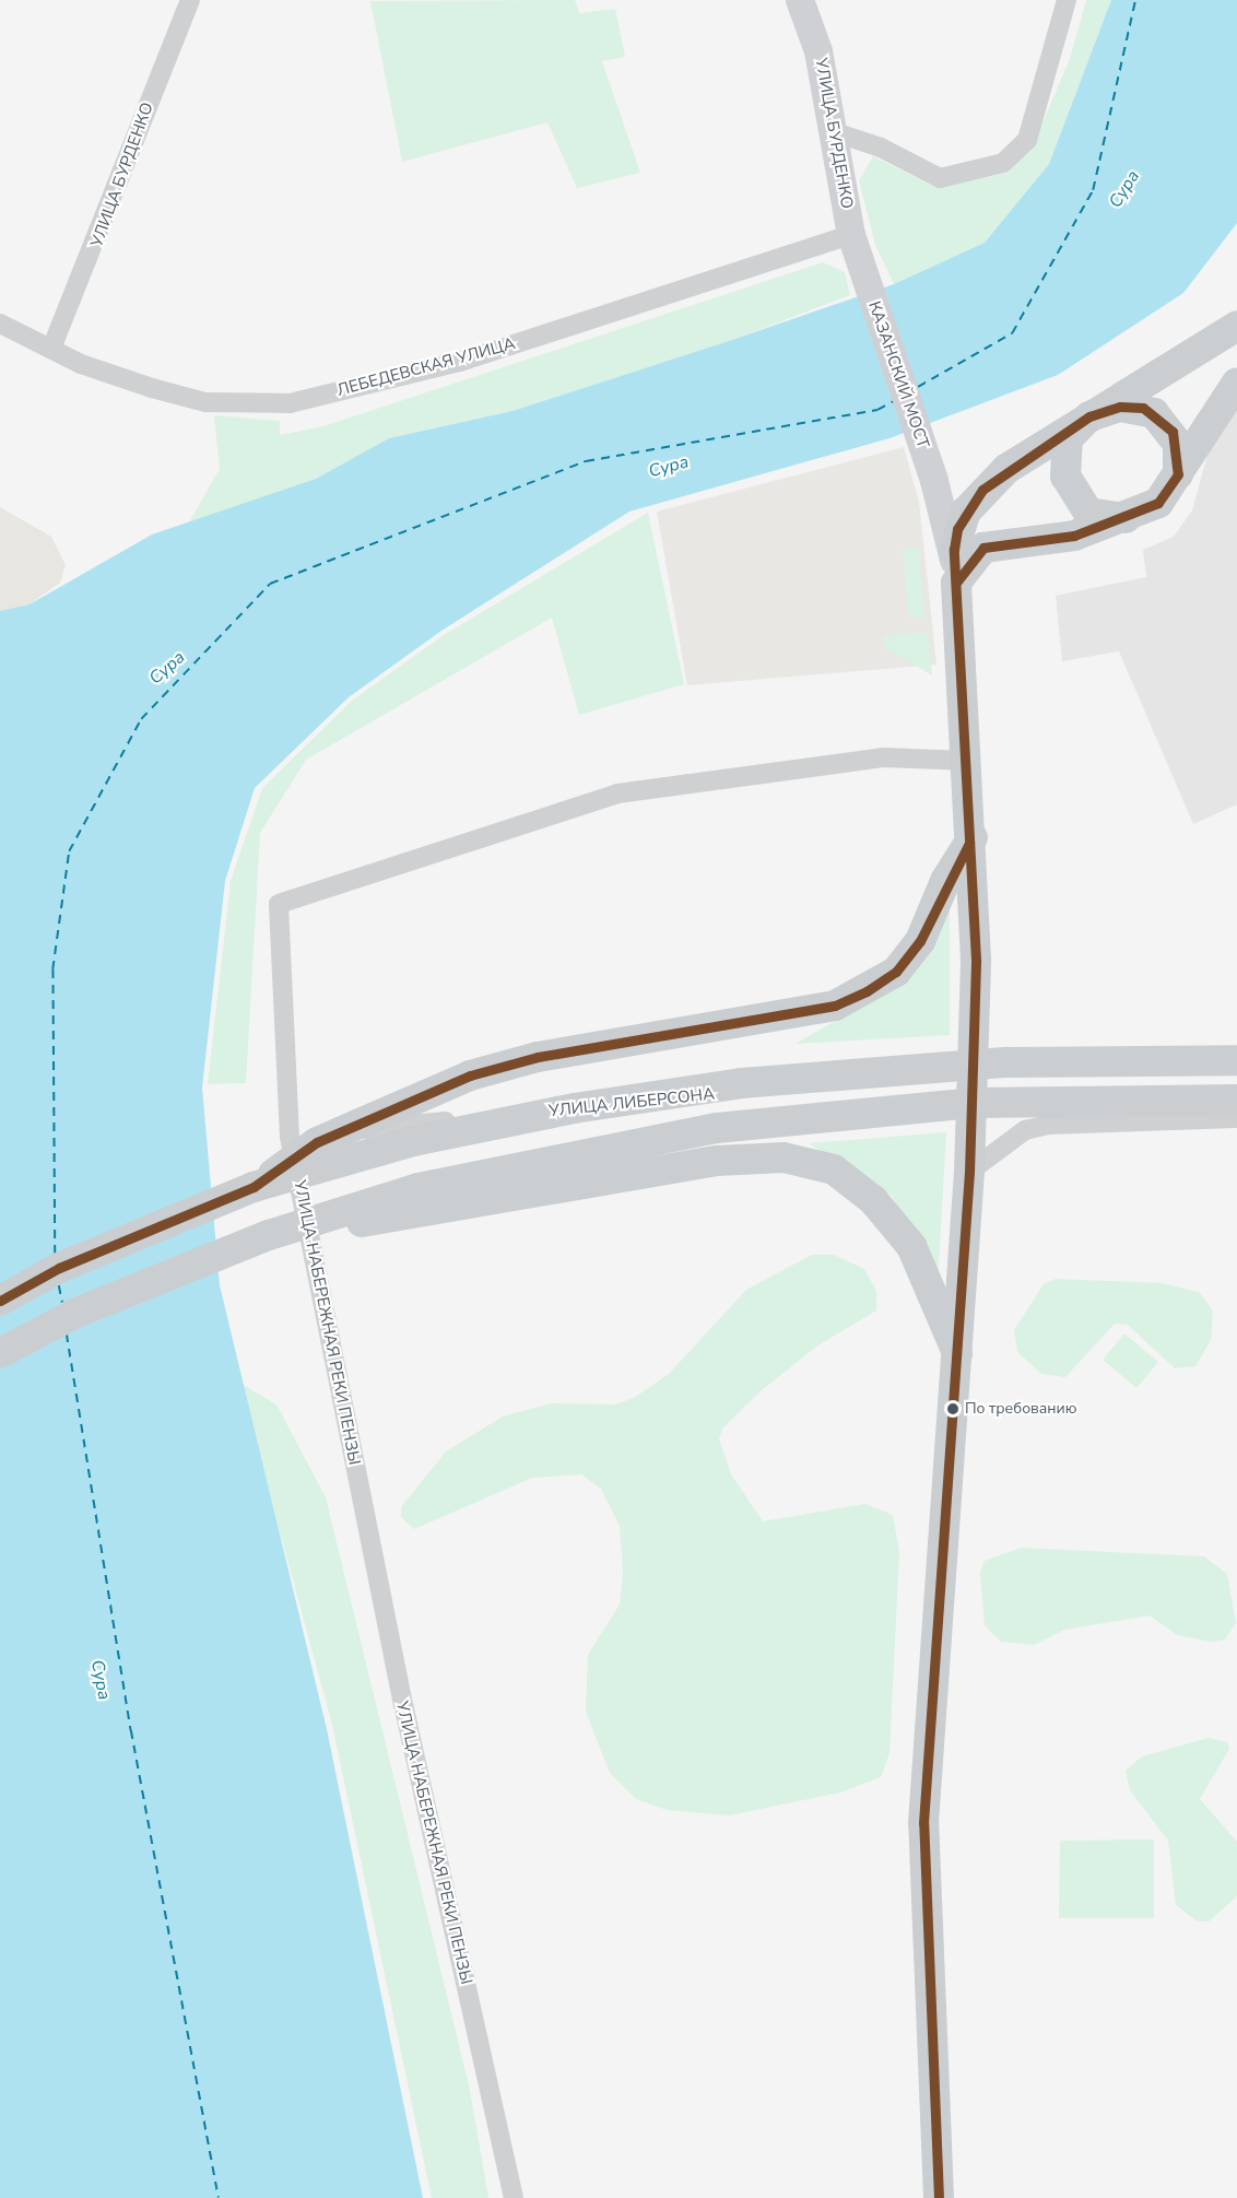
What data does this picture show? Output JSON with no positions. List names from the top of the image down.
{
  "streets": {
    "street": [
      "УЛИЦА БУРДЕНКО",
      "ЛЕБЕДЕВСКАЯ УЛИЦА",
      "КАЗАНСКИЙ МОСТ",
      "УЛИЦА ЛИБЕРСОНА",
      "УЛИЦА НАБЕРЕЖНАЯ РЕКИ ПЕНЗЫ"
    ]
  },
  "crossings": [
    ["УЛИЦА БУРДЕНКО", "ЛЕБЕДЕВСКАЯ УЛИЦА"],
    ["УЛИЦА БУРДЕНКО", "КАЗАНСКИЙ МОСТ"],
    ["УЛИЦА ЛИБЕРСОНА", "УЛИЦА НАБЕРЕЖНАЯ РЕКИ ПЕНЗЫ"]
  ],
  "water": ["Сура"],
  "places": ["По требованию"]
}
